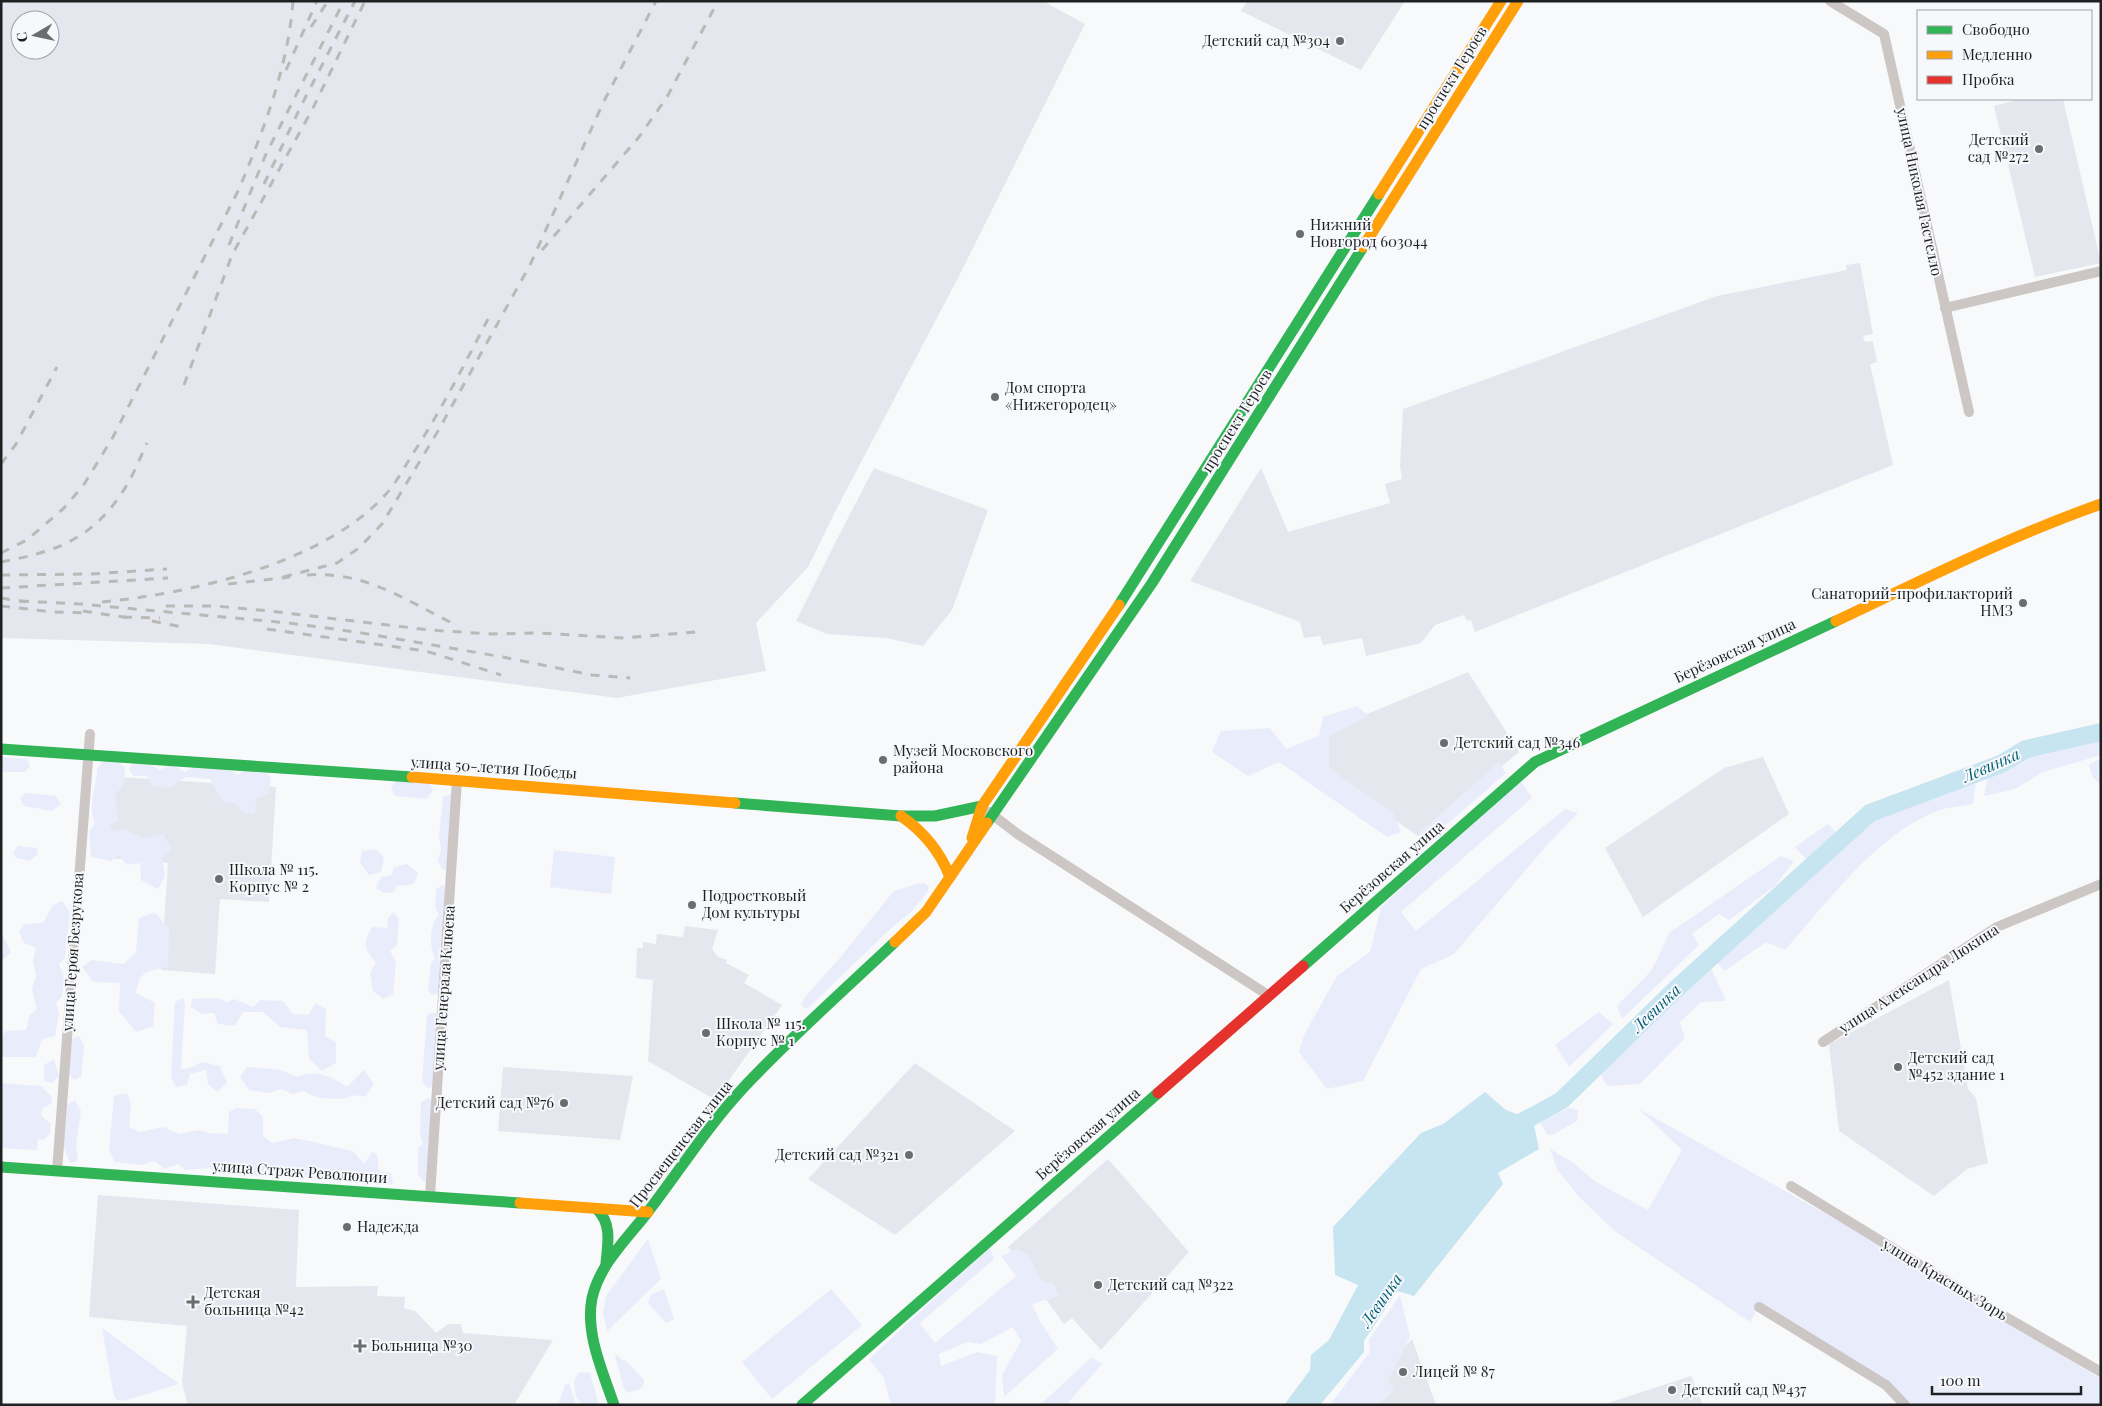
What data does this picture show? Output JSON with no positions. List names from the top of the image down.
{
  "streets": {
    "street": [
      "проспект Героев",
      "улица Николая Гастелло",
      "Берёзовская улица",
      "улица 50-летия Победы",
      "улица Героя Безрукова",
      "улица Александра Люкина",
      "улица Генерала Клюева",
      "Просвещенская улица",
      "улица Страж Революции",
      "улица Красных Зорь"
    ]
  },
  "crossings": [
    ["проспект Героев", "улица 50-летия Победы"],
    ["проспект Героев", "Просвещенская улица"],
    ["улица 50-летия Победы", "улица Героя Безрукова"],
    ["улица 50-летия Победы", "улица Генерала Клюева"],
    ["улица Героя Безрукова", "улица Страж Революции"],
    ["улица Генерала Клюева", "улица Страж Революции"],
    ["Просвещенская улица", "улица Страж Революции"]
  ],
  "water": ["Левинка"],
  "places": {
    "other": [
      "Детский сад №304",
      "Детский сад №272",
      "Нижний Новгород 603044",
      "Дом спорта «Нижегородец»",
      "Санаторий-профилакторий НМЗ",
      "Детский сад №346",
      "Музей Московского района",
      "Школа № 115. Корпус № 2",
      "Подростковый Дом культуры",
      "Школа № 115. Корпус № 1",
      "Детский сад №452 здание 1",
      "Детский сад №76",
      "Детский сад №321",
      "Надежда",
      "Детский сад №322",
      "Лицей № 87",
      "Детский сад №437"
    ],
    "health": ["Детская больница №42", "Больница №30"]
  },
  "legend": ["Свободно", "Медленно", "Пробка"],
  "scale_bar": "100 m",
  "north": "left"
}
